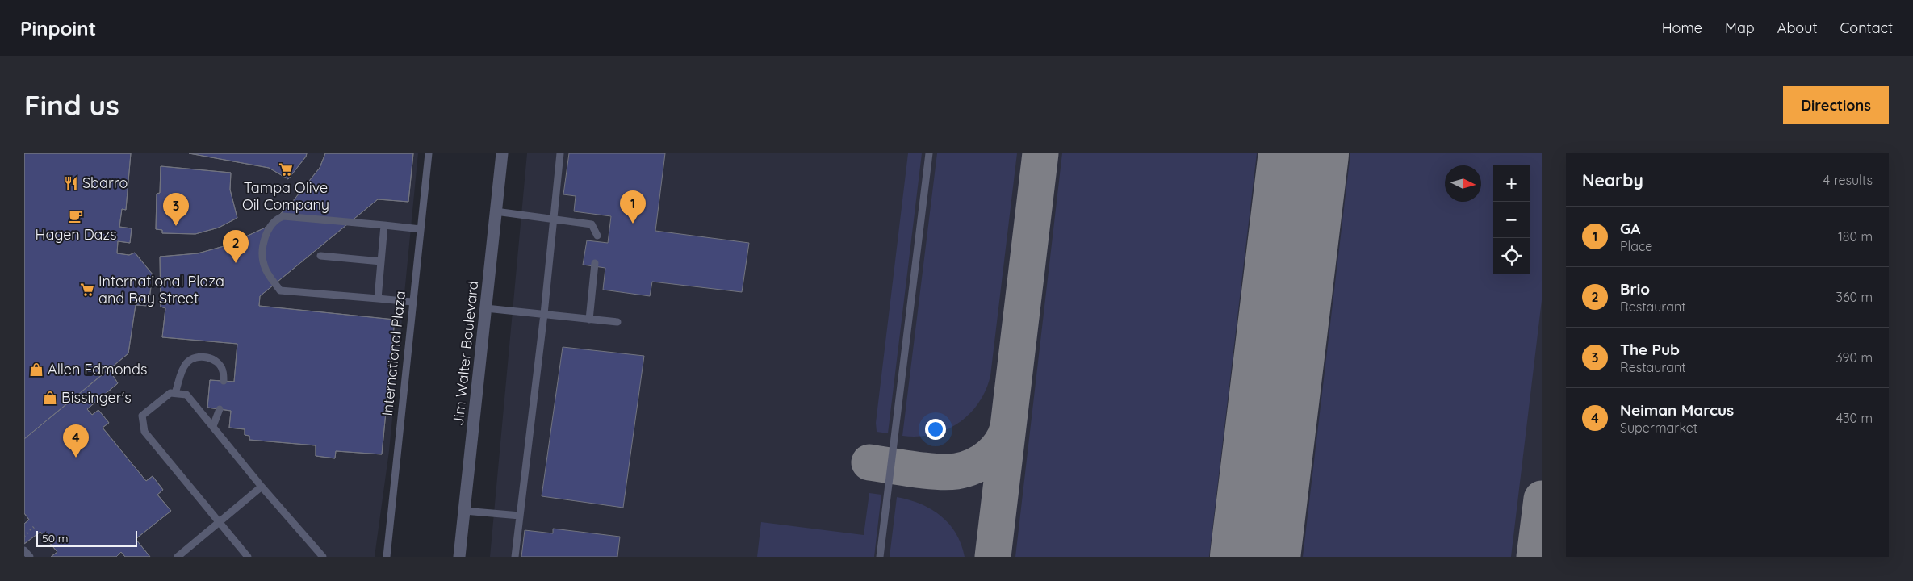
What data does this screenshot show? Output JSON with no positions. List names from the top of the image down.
{
  "streets": {
    "street": ["Jim Walter Boulevard"],
    "lane": ["International Plaza"]
  },
  "places": {
    "supermarket": ["Tampa Olive Oil Company", "International Plaza and Bay Street"],
    "restaurant": ["Sbarro"],
    "cafe": ["Hagen Dazs"],
    "shop": ["Allen Edmonds", "Bissinger's"]
  },
  "scale_bar": "50 m",
  "north": "right",
  "page": {
    "header": "Pinpoint",
    "nav": [
      "Home",
      "Map",
      "About",
      "Contact"
    ],
    "buttons": "Directions",
    "title": "Find us",
    "heading": ["Nearby", "4 results"],
    "map_buttons": ["+", "−"],
    "pins": [
      "1",
      "3",
      "2",
      "4"
    ],
    "list": [
      {
        "mark": "1",
        "name": "GA",
        "note": "Place",
        "value": "180 m"
      },
      {
        "mark": "2",
        "name": "Brio",
        "note": "Restaurant",
        "value": "360 m"
      },
      {
        "mark": "3",
        "name": "The Pub",
        "note": "Restaurant",
        "value": "390 m"
      },
      {
        "mark": "4",
        "name": "Neiman Marcus",
        "note": "Supermarket",
        "value": "430 m"
      }
    ],
    "scale": "50 m"
  }
}
